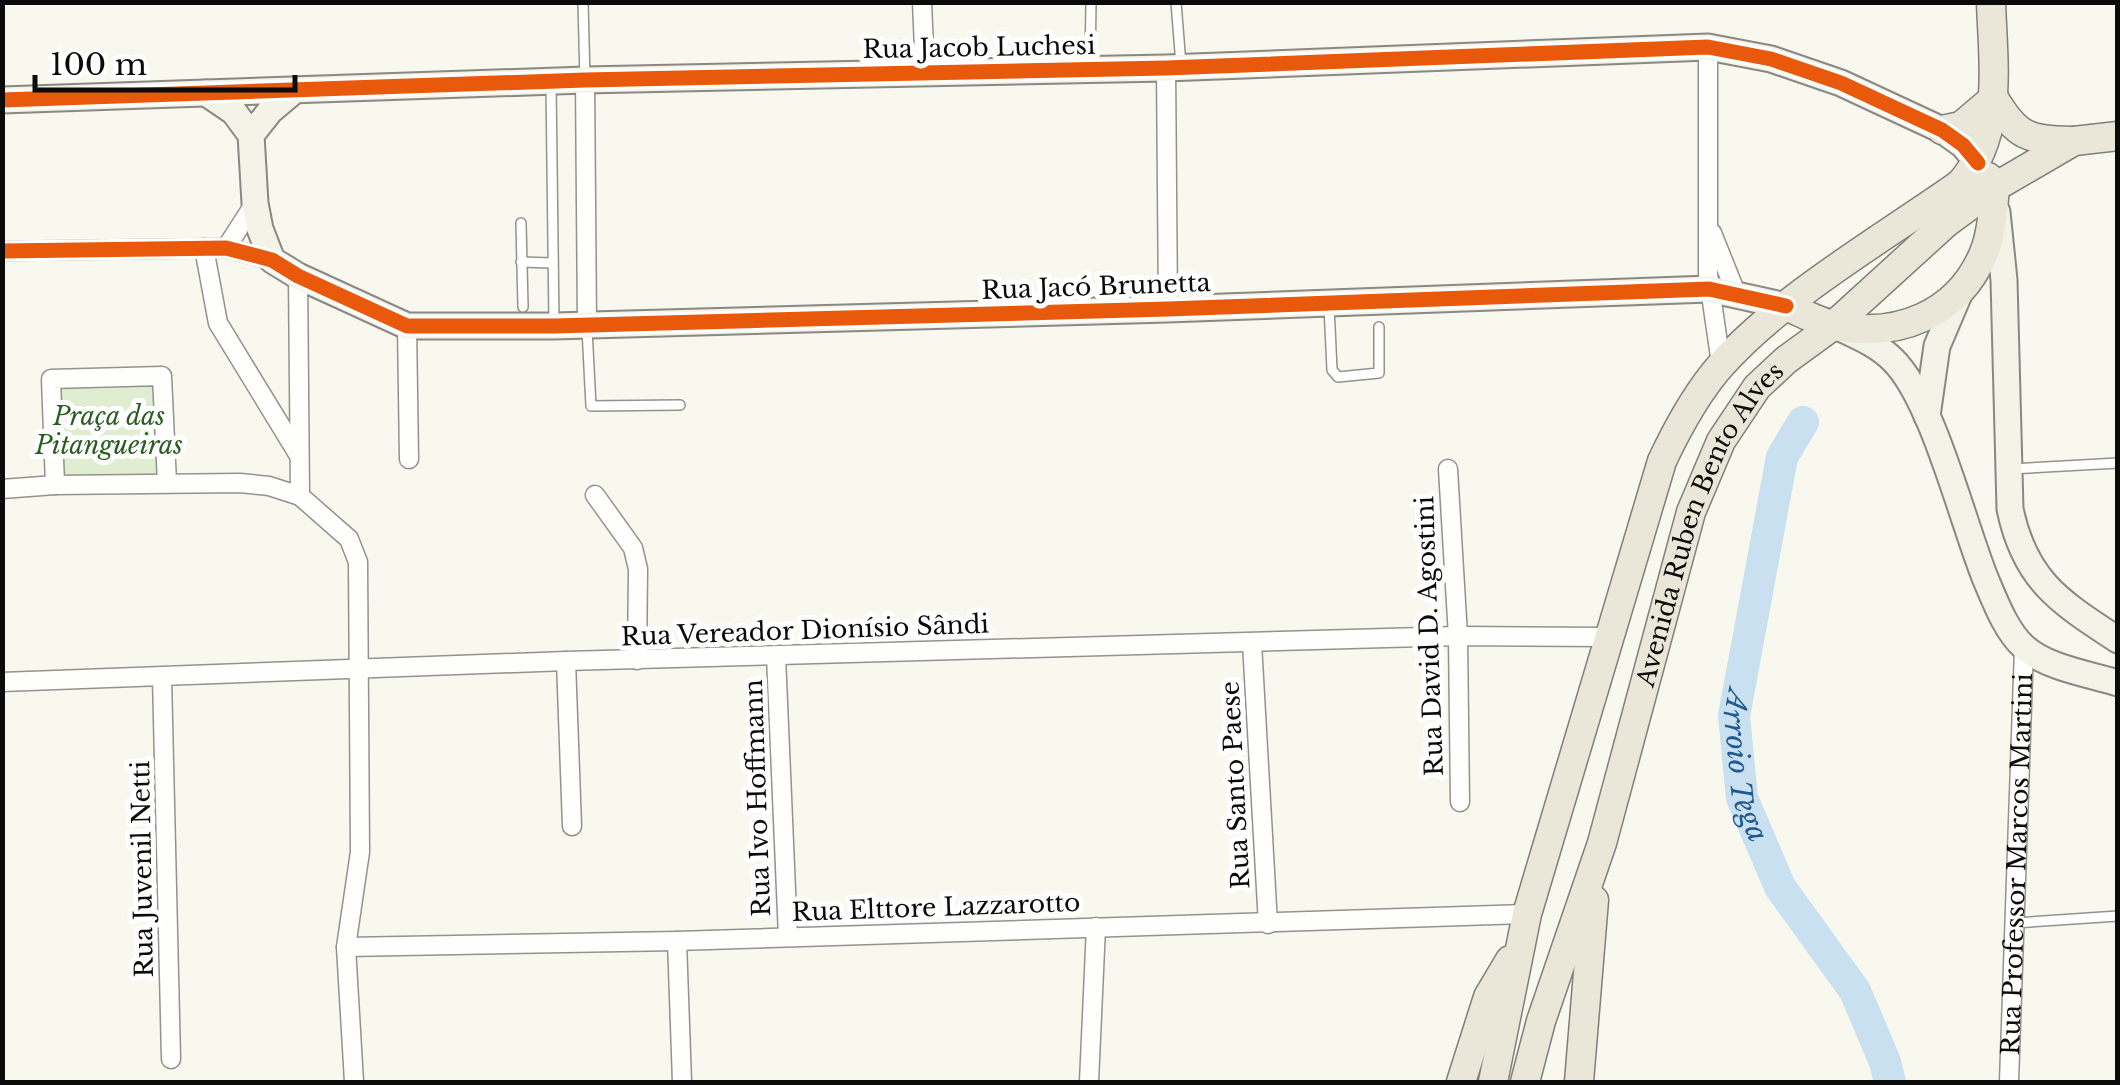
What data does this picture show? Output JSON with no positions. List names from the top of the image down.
{
  "streets": {
    "main road": ["Avenida Ruben Bento Alves"],
    "street": [
      "Rua Jacob Luchesi",
      "Rua Jacó Brunetta",
      "Rua Vereador Dionísio Sândi",
      "Rua David D. Agostini",
      "Rua Santo Paese",
      "Rua Ivo Hoffmann",
      "Rua Professor Marcos Martini",
      "Rua Juvenil Netti",
      "Rua Elttore Lazzarotto"
    ]
  },
  "crossings": [
    ["Rua Jacob Luchesi", "Avenida Ruben Bento Alves"],
    ["Rua Jacó Brunetta", "Avenida Ruben Bento Alves"],
    ["Avenida Ruben Bento Alves", "Rua Vereador Dionísio Sândi"],
    ["Avenida Ruben Bento Alves", "Rua Elttore Lazzarotto"],
    ["Rua Vereador Dionísio Sândi", "Rua David D. Agostini"],
    ["Rua Vereador Dionísio Sândi", "Rua Santo Paese"],
    ["Rua Vereador Dionísio Sândi", "Rua Ivo Hoffmann"],
    ["Rua Vereador Dionísio Sândi", "Rua Juvenil Netti"],
    ["Rua Santo Paese", "Rua Elttore Lazzarotto"],
    ["Rua Ivo Hoffmann", "Rua Elttore Lazzarotto"]
  ],
  "water": ["Arroio Tega"],
  "parks": ["Praça das Pitangueiras"],
  "scale_bar": "100 m"
}
